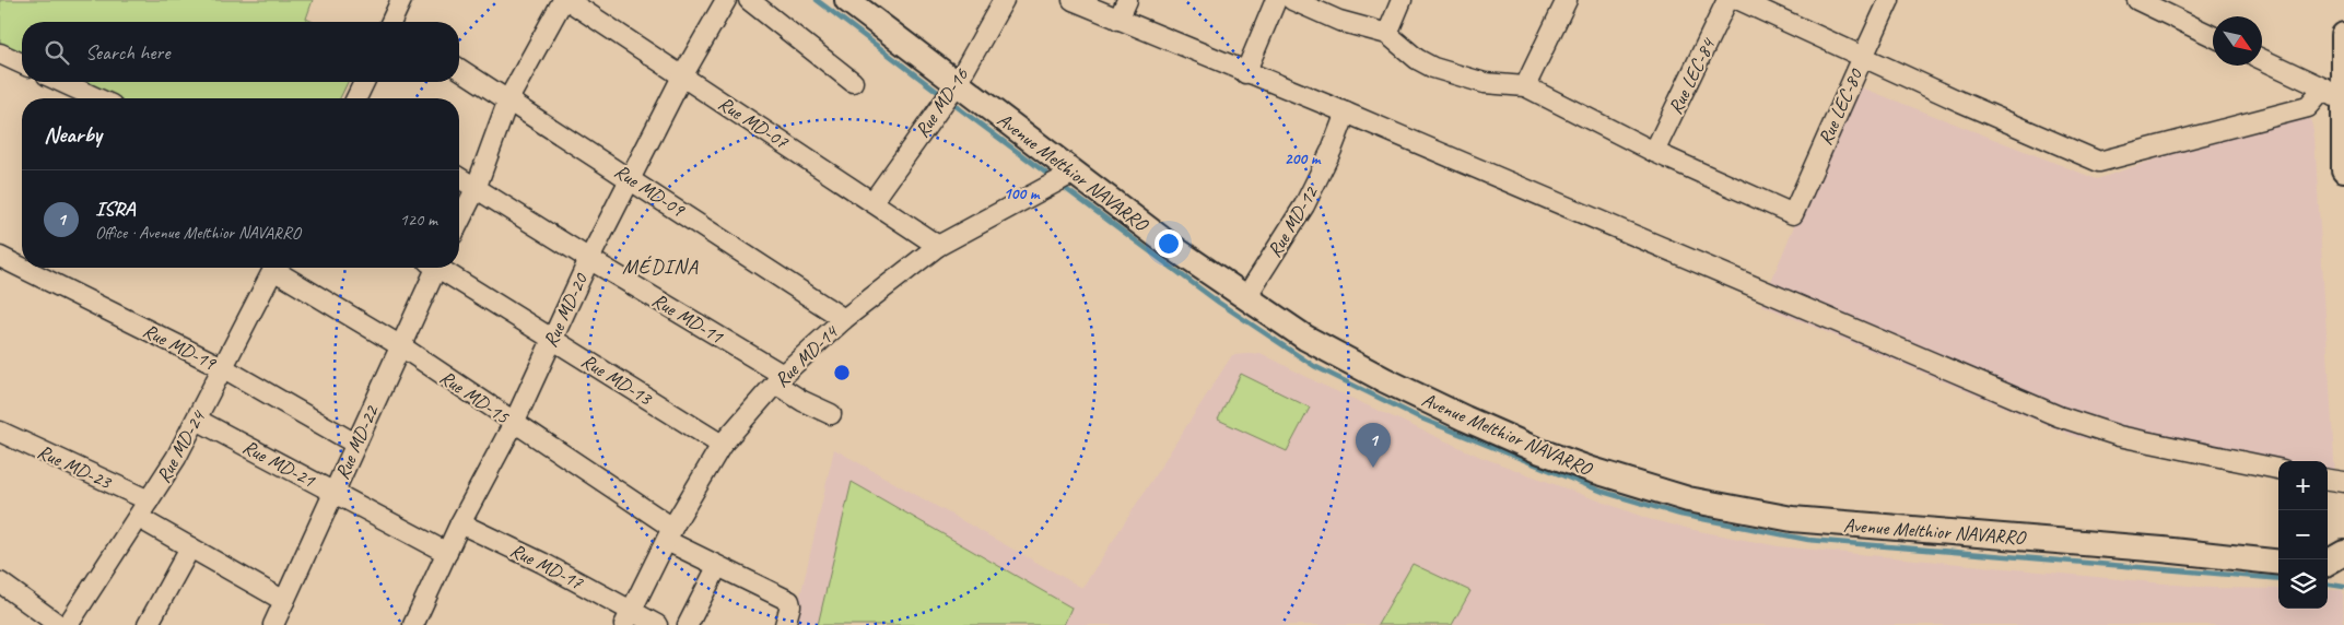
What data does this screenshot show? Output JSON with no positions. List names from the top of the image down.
{
  "streets": {
    "street": [
      "Rue LEC-84",
      "Rue MD-16",
      "Rue LEC-80",
      "Rue MD-07",
      "Avenue Melthior NAVARRO",
      "Rue MD-09",
      "Rue MD-12",
      "Rue MD-20",
      "Rue MD-11",
      "Rue MD-19",
      "Rue MD-14",
      "Rue MD-13",
      "Rue MD-15",
      "Rue MD-22",
      "Rue MD-24",
      "Rue MD-21",
      "Rue MD-23",
      "Rue MD-17"
    ]
  },
  "crossings": [
    ["Rue LEC-84", "Rue LEC-80"],
    ["Rue MD-16", "Rue MD-07"],
    ["Rue MD-16", "Avenue Melthior NAVARRO"],
    ["Rue MD-07", "Rue MD-20"],
    ["Rue MD-07", "Rue MD-14"],
    ["Avenue Melthior NAVARRO", "Rue MD-12"],
    ["Avenue Melthior NAVARRO", "Rue MD-14"],
    ["Rue MD-09", "Rue MD-20"],
    ["Rue MD-09", "Rue MD-14"],
    ["Rue MD-20", "Rue MD-11"],
    ["Rue MD-20", "Rue MD-13"],
    ["Rue MD-20", "Rue MD-15"],
    ["Rue MD-20", "Rue MD-21"],
    ["Rue MD-20", "Rue MD-17"],
    ["Rue MD-11", "Rue MD-14"],
    ["Rue MD-19", "Rue MD-22"],
    ["Rue MD-19", "Rue MD-24"],
    ["Rue MD-14", "Rue MD-13"],
    ["Rue MD-14", "Rue MD-15"],
    ["Rue MD-14", "Rue MD-17"],
    ["Rue MD-15", "Rue MD-22"],
    ["Rue MD-22", "Rue MD-21"],
    ["Rue MD-24", "Rue MD-21"],
    ["Rue MD-24", "Rue MD-23"]
  ],
  "districts": ["MÉDINA"],
  "north": "bottom right",
  "page": {
    "search": "Search here",
    "heading": "Nearby",
    "list": [
      {
        "mark": "1",
        "name": "ISRA",
        "note": "Office · Avenue Melthior NAVARRO",
        "value": "120 m"
      }
    ],
    "pins": "1",
    "map_buttons": ["+", "−"]
  },
  "rings": ["200 m", "100 m"]
}
